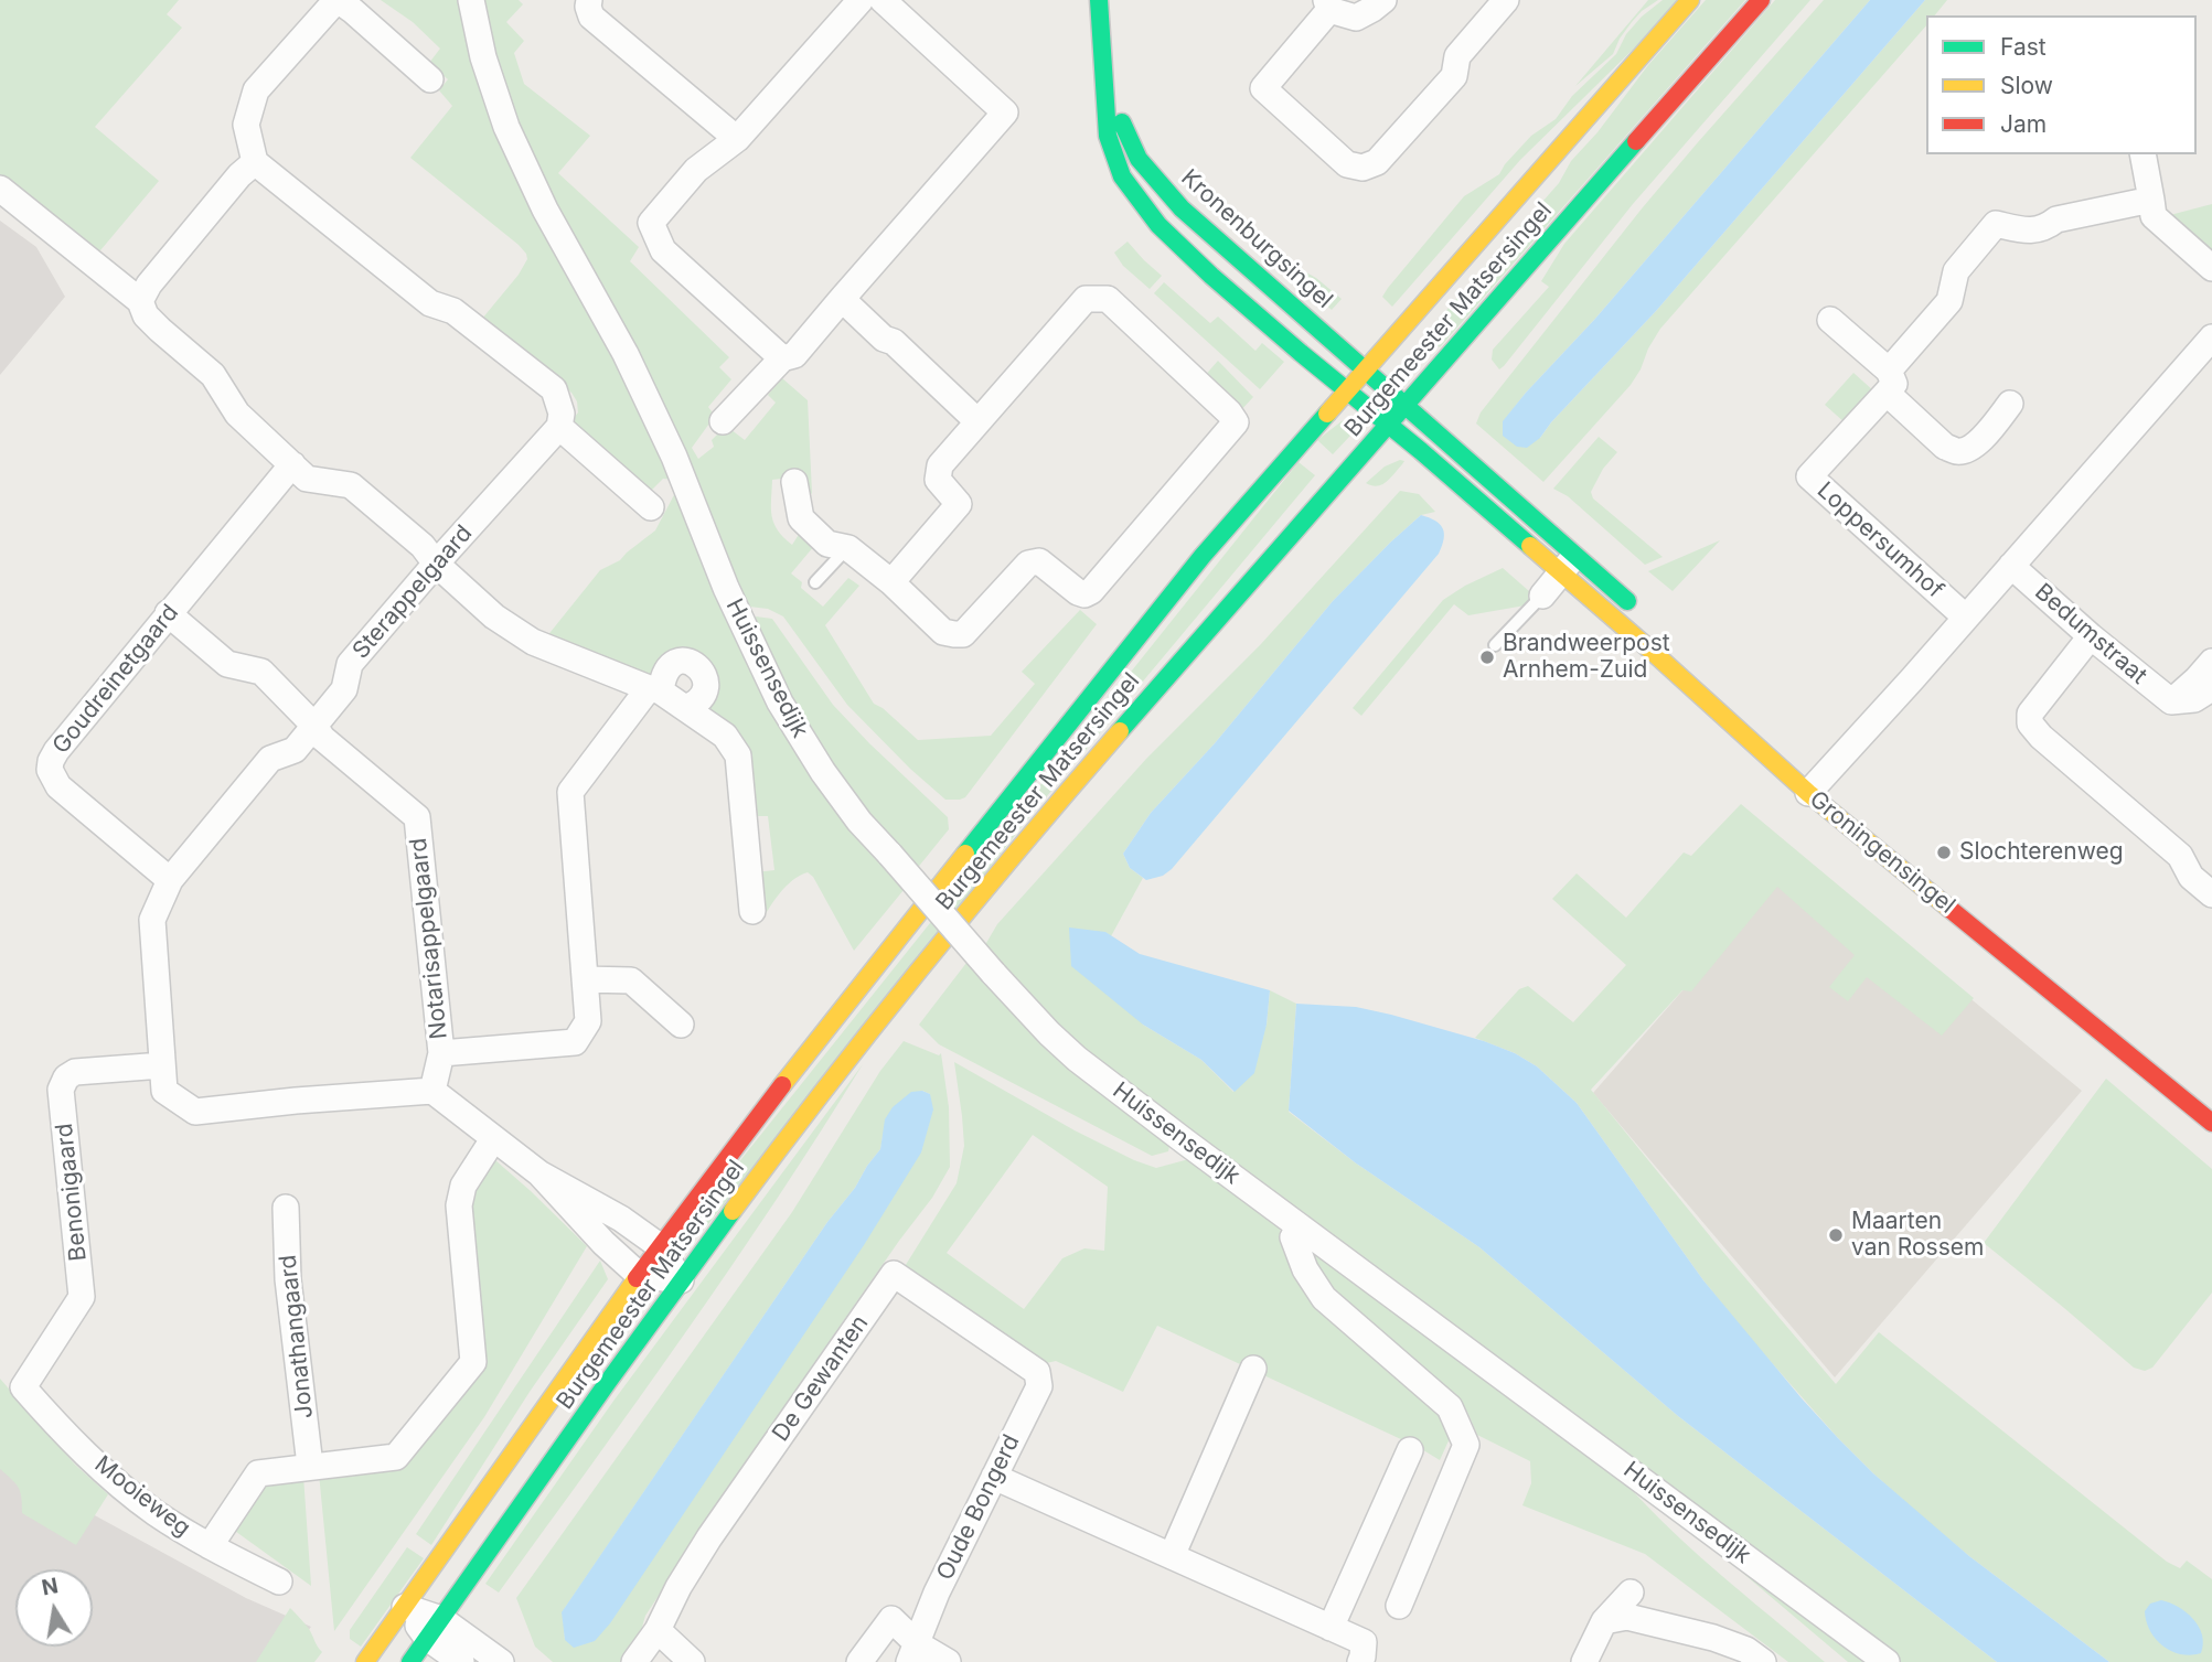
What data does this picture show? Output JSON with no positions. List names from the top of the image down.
{
  "streets": {
    "main road": ["Kronenburgsingel", "Burgemeester Matsersingel", "Groningensingel"],
    "street": [
      "Loppersumhof",
      "Sterappelgaard",
      "Bedumstraat",
      "Huissensedijk",
      "Goudreinetgaard",
      "Notarisappelgaard",
      "Benonigaard",
      "Jonathangaard",
      "De Gewanten",
      "Mooieweg",
      "Oude Bongerd"
    ]
  },
  "crossings": [
    ["Kronenburgsingel", "Burgemeester Matsersingel"],
    ["Kronenburgsingel", "Groningensingel"],
    ["Burgemeester Matsersingel", "Groningensingel"],
    ["Sterappelgaard", "Goudreinetgaard"],
    ["Sterappelgaard", "Notarisappelgaard"],
    ["Sterappelgaard", "Benonigaard"],
    ["Goudreinetgaard", "Notarisappelgaard"],
    ["Benonigaard", "Mooieweg"],
    ["De Gewanten", "Oude Bongerd"]
  ],
  "places": ["Brandweerpost Arnhem-Zuid", "Slochterenweg", "Maarten van Rossem"],
  "legend": ["Fast", "Slow", "Jam"],
  "north": "top"
}
